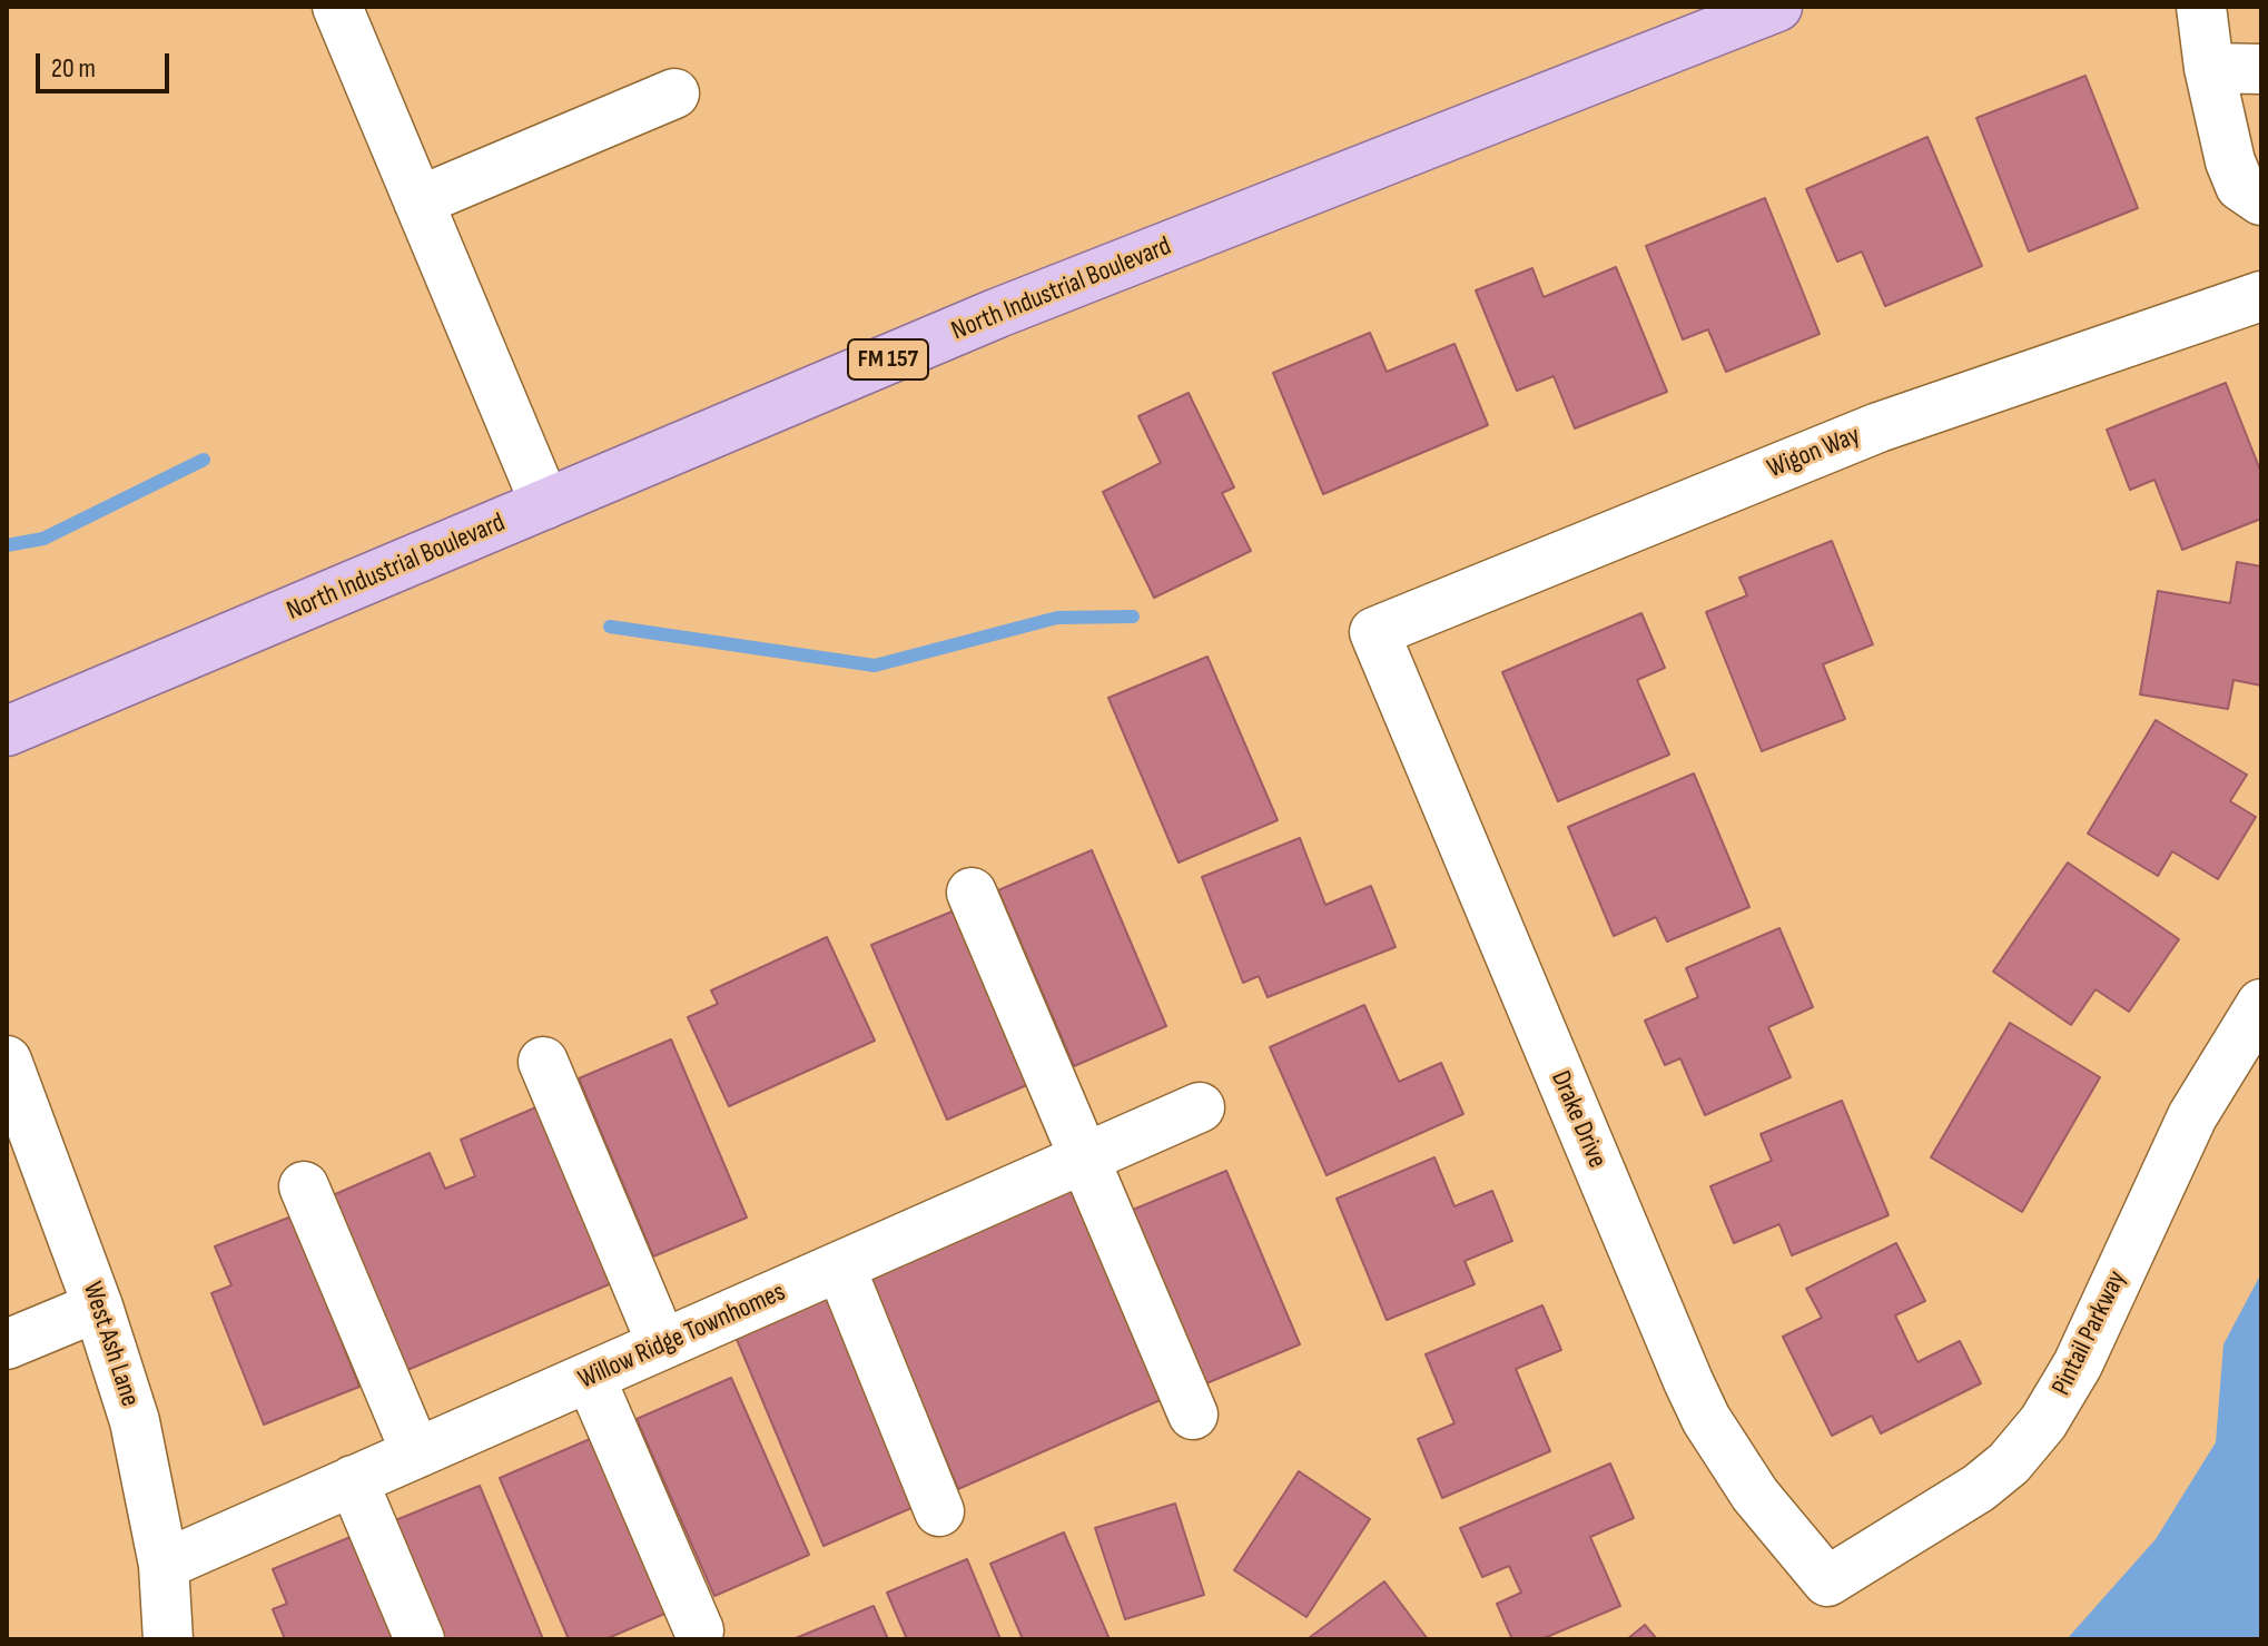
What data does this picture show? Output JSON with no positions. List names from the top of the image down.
{
  "streets": {
    "main road": ["North Industrial Boulevard", "FM 157"],
    "street": [
      "Wigon Way",
      "Drake Drive",
      "Pintail Parkway",
      "Willow Ridge Townhomes",
      "West Ash Lane"
    ]
  },
  "crossings": [
    ["Wigon Way", "Drake Drive"],
    ["Drake Drive", "Pintail Parkway"],
    ["Willow Ridge Townhomes", "West Ash Lane"]
  ],
  "scale_bar": "20 m"
}
